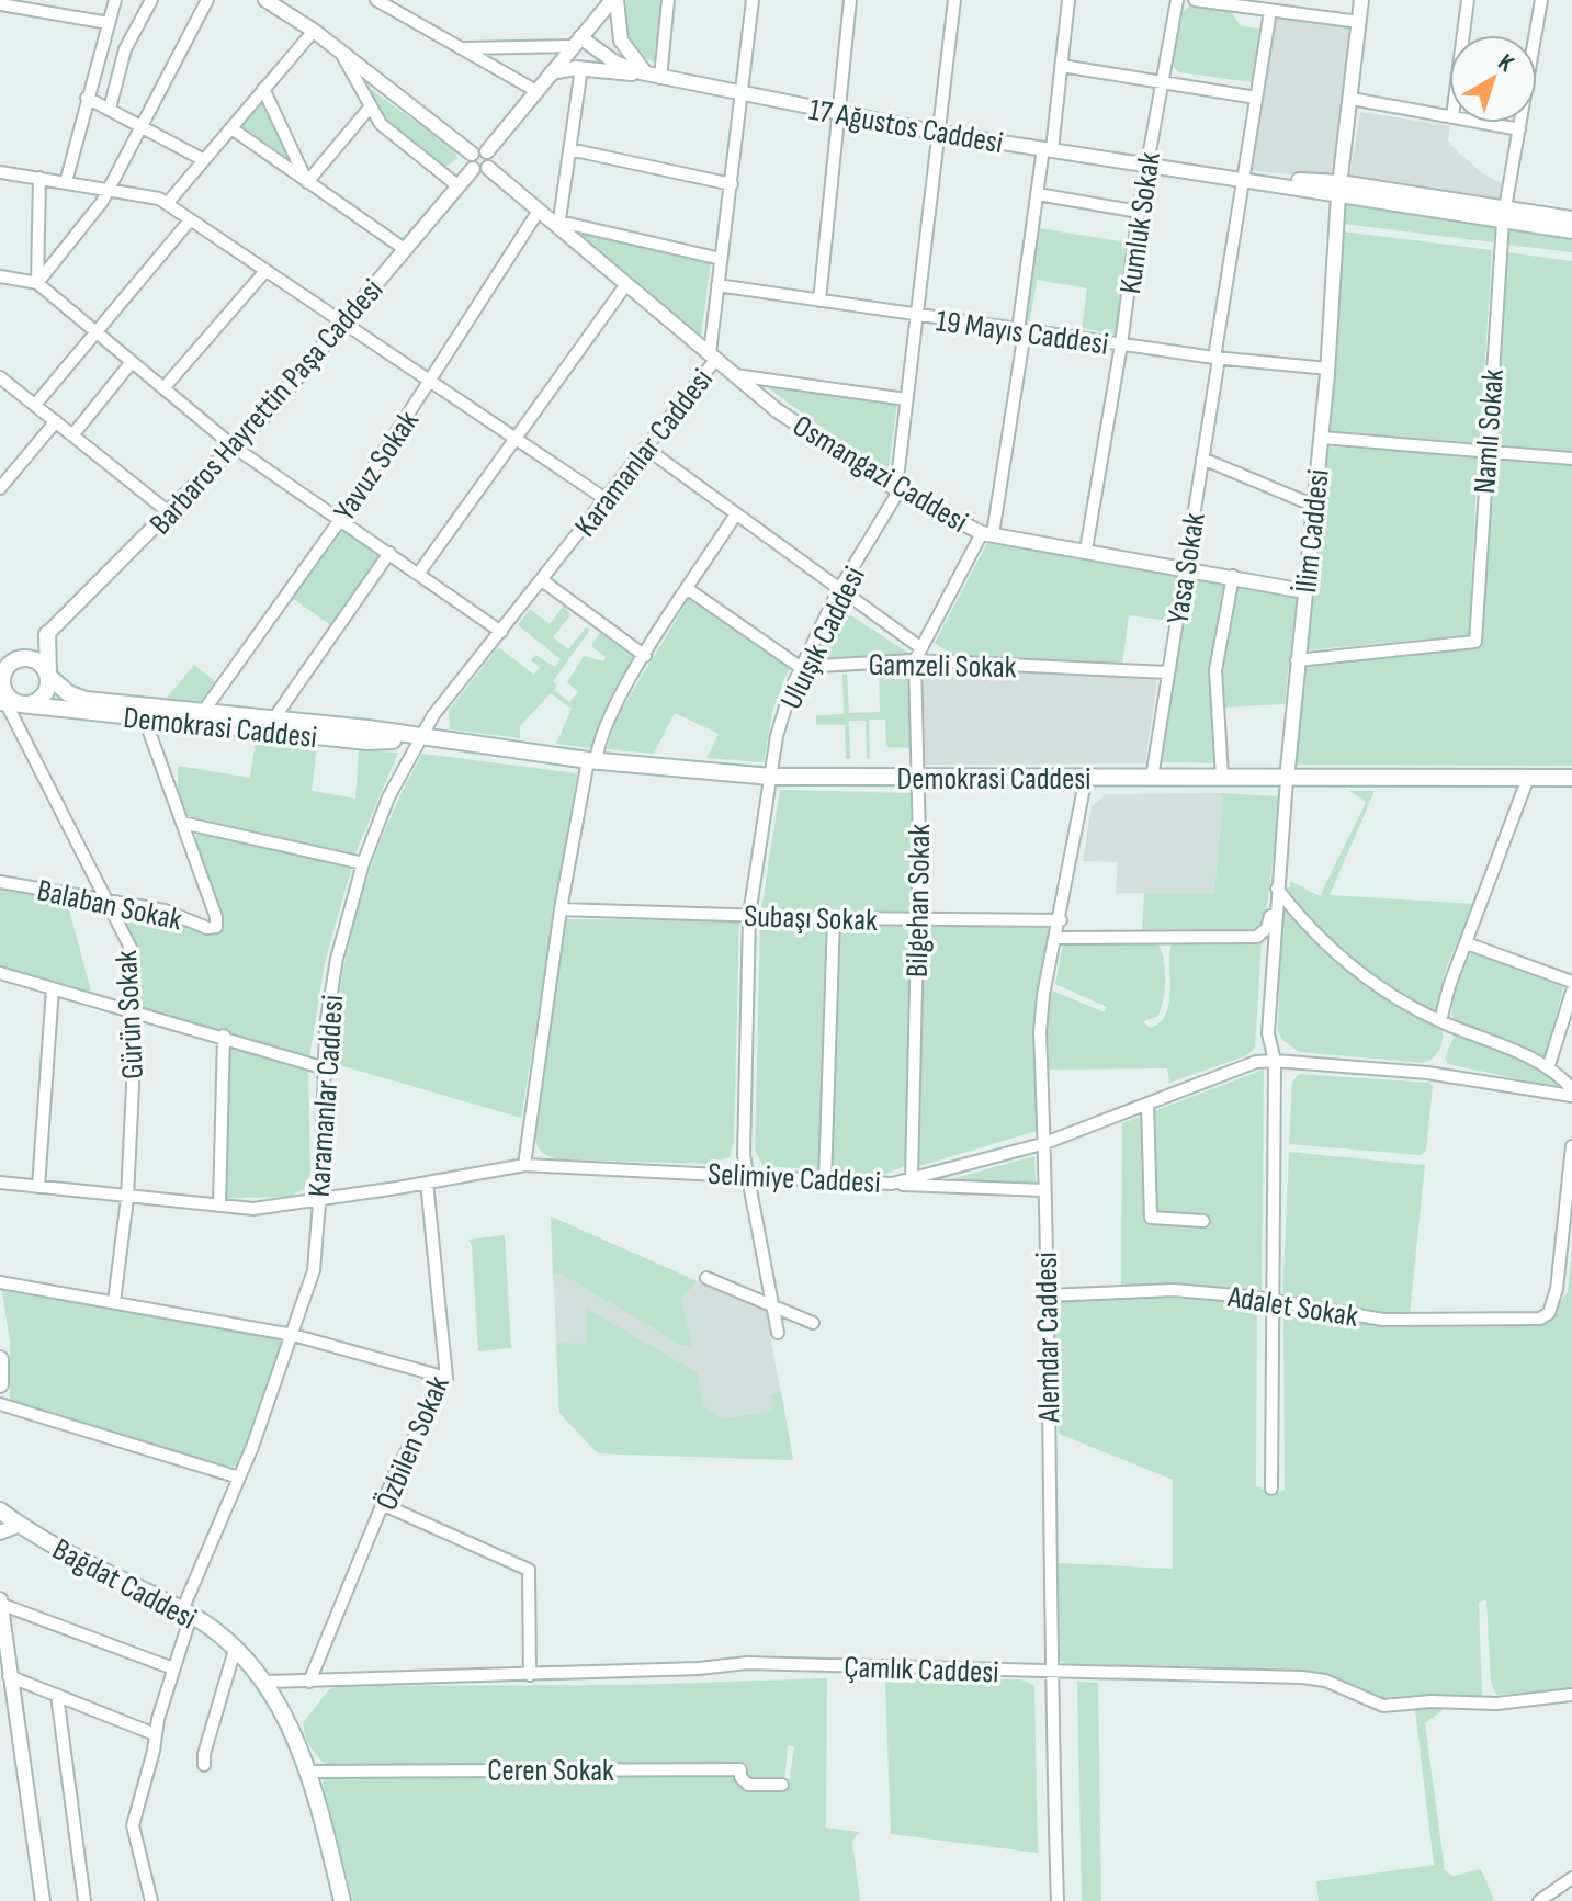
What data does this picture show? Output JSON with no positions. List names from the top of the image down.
{
  "streets": {
    "main road": ["Demokrasi Caddesi", "Bağdat Caddesi"],
    "street": [
      "17 Ağustos Caddesi",
      "Kumluk Sokak",
      "19 Mayıs Caddesi",
      "Barbaros Hayrettin Paşa Caddesi",
      "Namlı Sokak",
      "Karamanlar Caddesi",
      "Yavuz Sokak",
      "Osmangazi Caddesi",
      "İlim Caddesi",
      "Yasa Sokak",
      "Uluışık Caddesi",
      "Gamzeli Sokak",
      "Bilgehan Sokak",
      "Balaban Sokak",
      "Subaşı Sokak",
      "Gürün Sokak",
      "Selimiye Caddesi",
      "Adalet Sokak",
      "Alemdar Caddesi",
      "Özbilen Sokak",
      "Çamlık Caddesi",
      "Ceren Sokak"
    ]
  },
  "crossings": [
    ["17 Ağustos Caddesi", "Kumluk Sokak"],
    ["17 Ağustos Caddesi", "Namlı Sokak"],
    ["17 Ağustos Caddesi", "İlim Caddesi"],
    ["17 Ağustos Caddesi", "Yasa Sokak"],
    ["17 Ağustos Caddesi", "Uluışık Caddesi"],
    ["17 Ağustos Caddesi", "Bilgehan Sokak"],
    ["Kumluk Sokak", "19 Mayıs Caddesi"],
    ["Kumluk Sokak", "Osmangazi Caddesi"],
    ["19 Mayıs Caddesi", "İlim Caddesi"],
    ["19 Mayıs Caddesi", "Yasa Sokak"],
    ["19 Mayıs Caddesi", "Uluışık Caddesi"],
    ["19 Mayıs Caddesi", "Bilgehan Sokak"],
    ["Barbaros Hayrettin Paşa Caddesi", "Osmangazi Caddesi"],
    ["Namlı Sokak", "İlim Caddesi"],
    ["Karamanlar Caddesi", "Osmangazi Caddesi"],
    ["Karamanlar Caddesi", "Demokrasi Caddesi"],
    ["Karamanlar Caddesi", "Selimiye Caddesi"],
    ["Karamanlar Caddesi", "Bağdat Caddesi"],
    ["Yavuz Sokak", "Osmangazi Caddesi"],
    ["Yavuz Sokak", "Demokrasi Caddesi"],
    ["Osmangazi Caddesi", "İlim Caddesi"],
    ["Osmangazi Caddesi", "Yasa Sokak"],
    ["Osmangazi Caddesi", "Uluışık Caddesi"],
    ["Osmangazi Caddesi", "Bilgehan Sokak"],
    ["İlim Caddesi", "Demokrasi Caddesi"],
    ["İlim Caddesi", "Selimiye Caddesi"],
    ["İlim Caddesi", "Adalet Sokak"],
    ["Yasa Sokak", "Gamzeli Sokak"],
    ["Yasa Sokak", "Demokrasi Caddesi"],
    ["Uluışık Caddesi", "Gamzeli Sokak"],
    ["Uluışık Caddesi", "Demokrasi Caddesi"],
    ["Uluışık Caddesi", "Subaşı Sokak"],
    ["Uluışık Caddesi", "Selimiye Caddesi"],
    ["Gamzeli Sokak", "Bilgehan Sokak"],
    ["Demokrasi Caddesi", "Bilgehan Sokak"],
    ["Demokrasi Caddesi", "Balaban Sokak"],
    ["Demokrasi Caddesi", "Gürün Sokak"],
    ["Demokrasi Caddesi", "Alemdar Caddesi"],
    ["Bilgehan Sokak", "Subaşı Sokak"],
    ["Bilgehan Sokak", "Selimiye Caddesi"],
    ["Balaban Sokak", "Gürün Sokak"],
    ["Subaşı Sokak", "Alemdar Caddesi"],
    ["Gürün Sokak", "Selimiye Caddesi"],
    ["Selimiye Caddesi", "Alemdar Caddesi"],
    ["Selimiye Caddesi", "Özbilen Sokak"],
    ["Adalet Sokak", "Alemdar Caddesi"],
    ["Alemdar Caddesi", "Çamlık Caddesi"],
    ["Özbilen Sokak", "Çamlık Caddesi"],
    ["Bağdat Caddesi", "Çamlık Caddesi"],
    ["Bağdat Caddesi", "Ceren Sokak"]
  ],
  "north": "top right"
}
